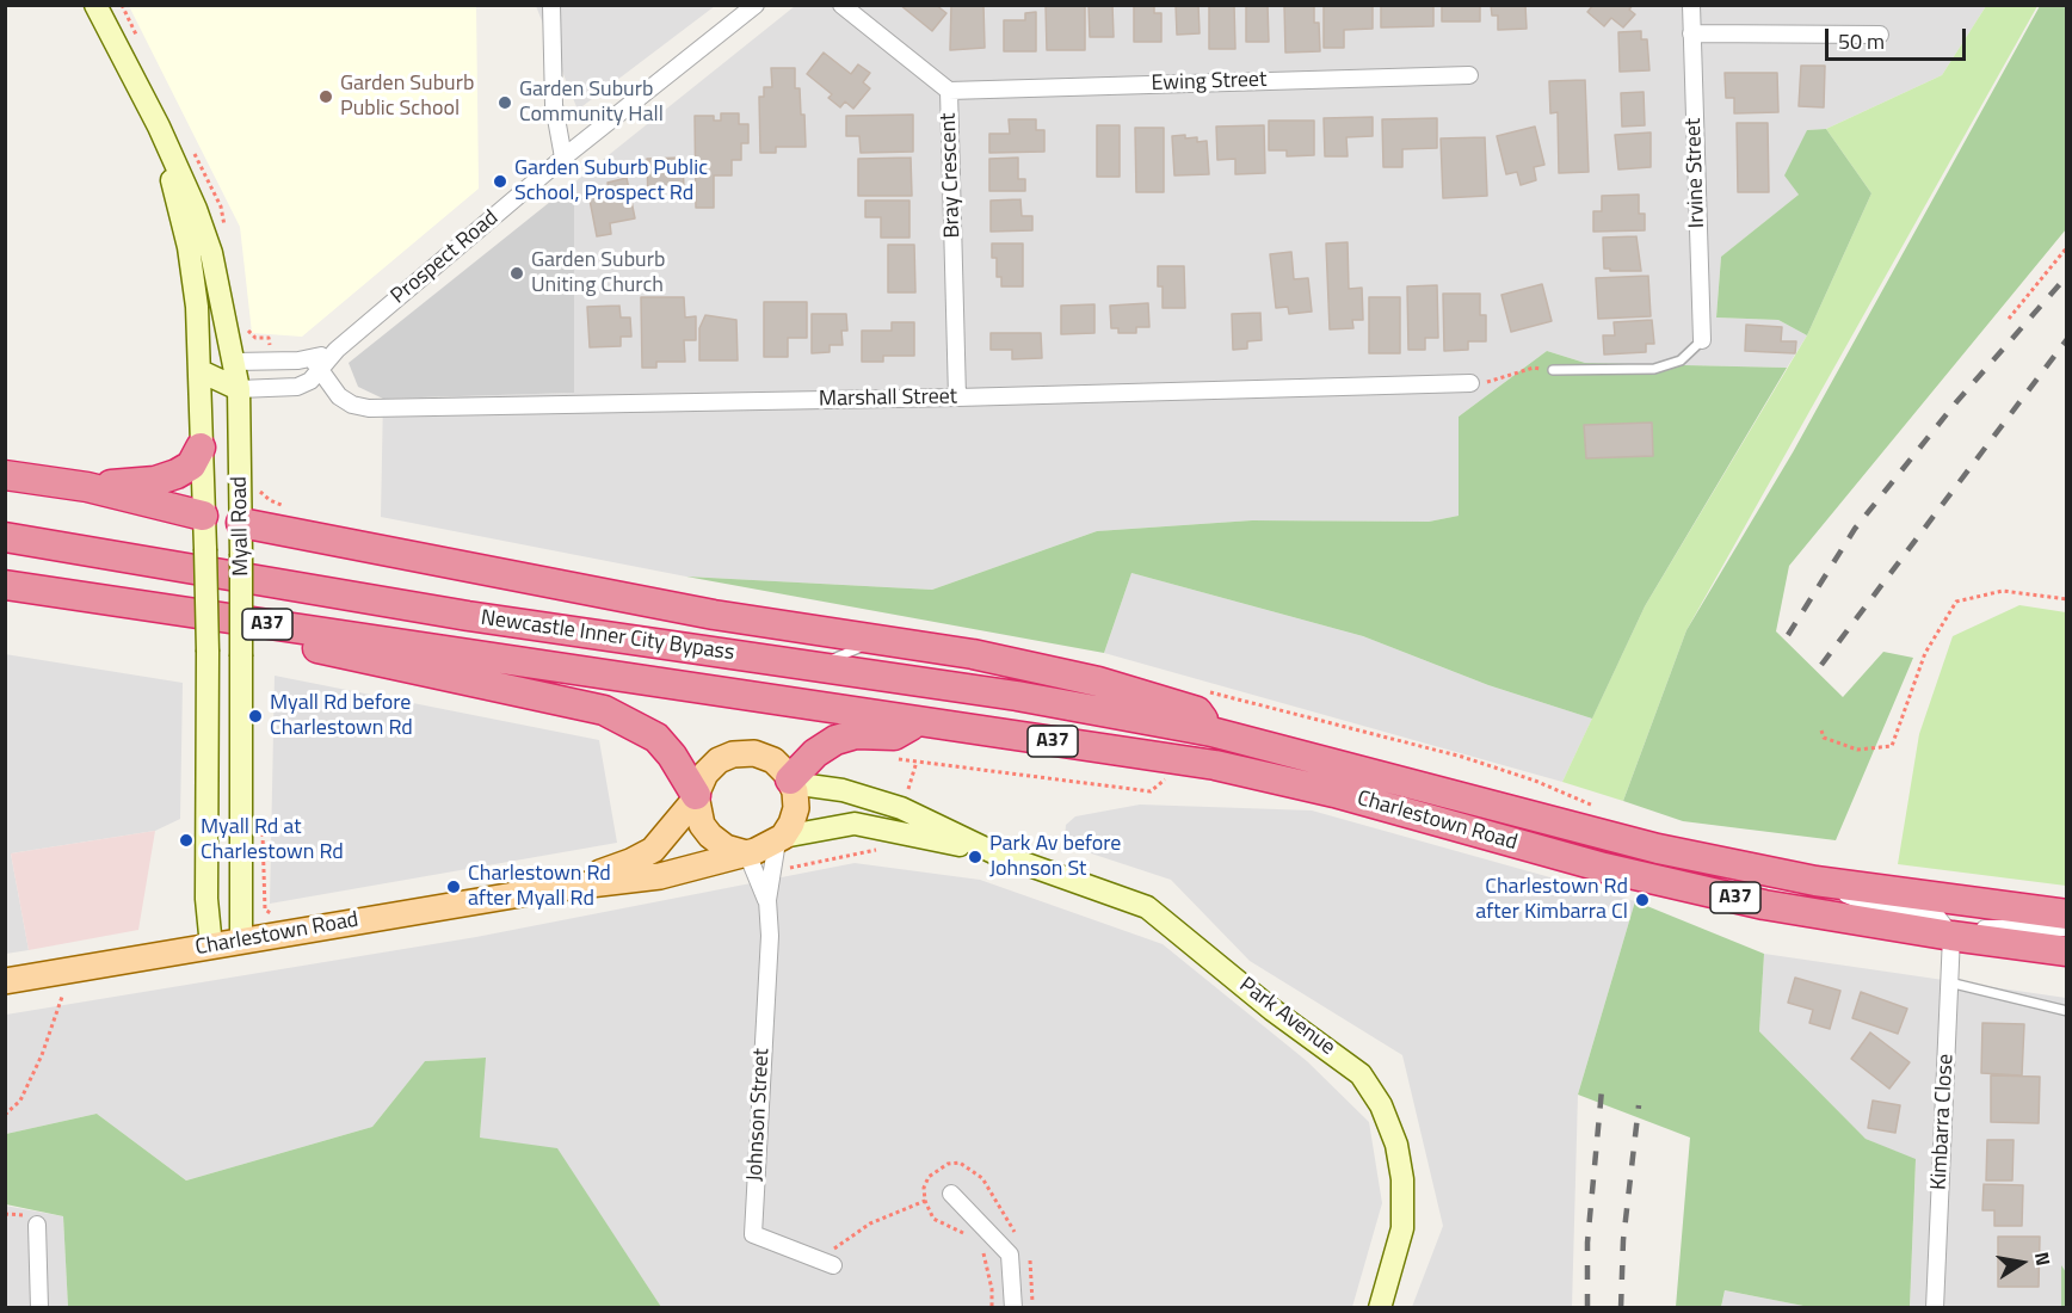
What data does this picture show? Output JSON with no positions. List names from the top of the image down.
{
  "streets": {
    "highway": ["A37", "Newcastle Inner City Bypass", "Charlestown Road"],
    "main road": ["Myall Road", "Park Avenue"],
    "street": [
      "Ewing Street",
      "Irvine Street",
      "Bray Crescent",
      "Prospect Road",
      "Marshall Street",
      "Johnson Street",
      "Kimbarra Close"
    ]
  },
  "crossings": [
    ["Ewing Street", "Bray Crescent"],
    ["Bray Crescent", "Marshall Street"],
    ["Prospect Road", "Marshall Street"],
    ["Prospect Road", "Myall Road"],
    ["Myall Road", "Charlestown Road"],
    ["Newcastle Inner City Bypass", "Charlestown Road"],
    ["Charlestown Road", "Park Avenue"],
    ["Charlestown Road", "Johnson Street"],
    ["Charlestown Road", "Kimbarra Close"],
    ["Park Avenue", "Johnson Street"]
  ],
  "places": [
    "Garden Suburb Public School",
    "Garden Suburb Community Hall",
    "Garden Suburb Public School, Prospect Rd",
    "Garden Suburb Uniting Church",
    "Myall Rd before Charlestown Rd",
    "Myall Rd at Charlestown Rd",
    "Park Av before Johnson St",
    "Charlestown Rd after Myall Rd",
    "Charlestown Rd after Kimbarra Cl"
  ],
  "scale_bar": "50 m",
  "north": "right"
}
